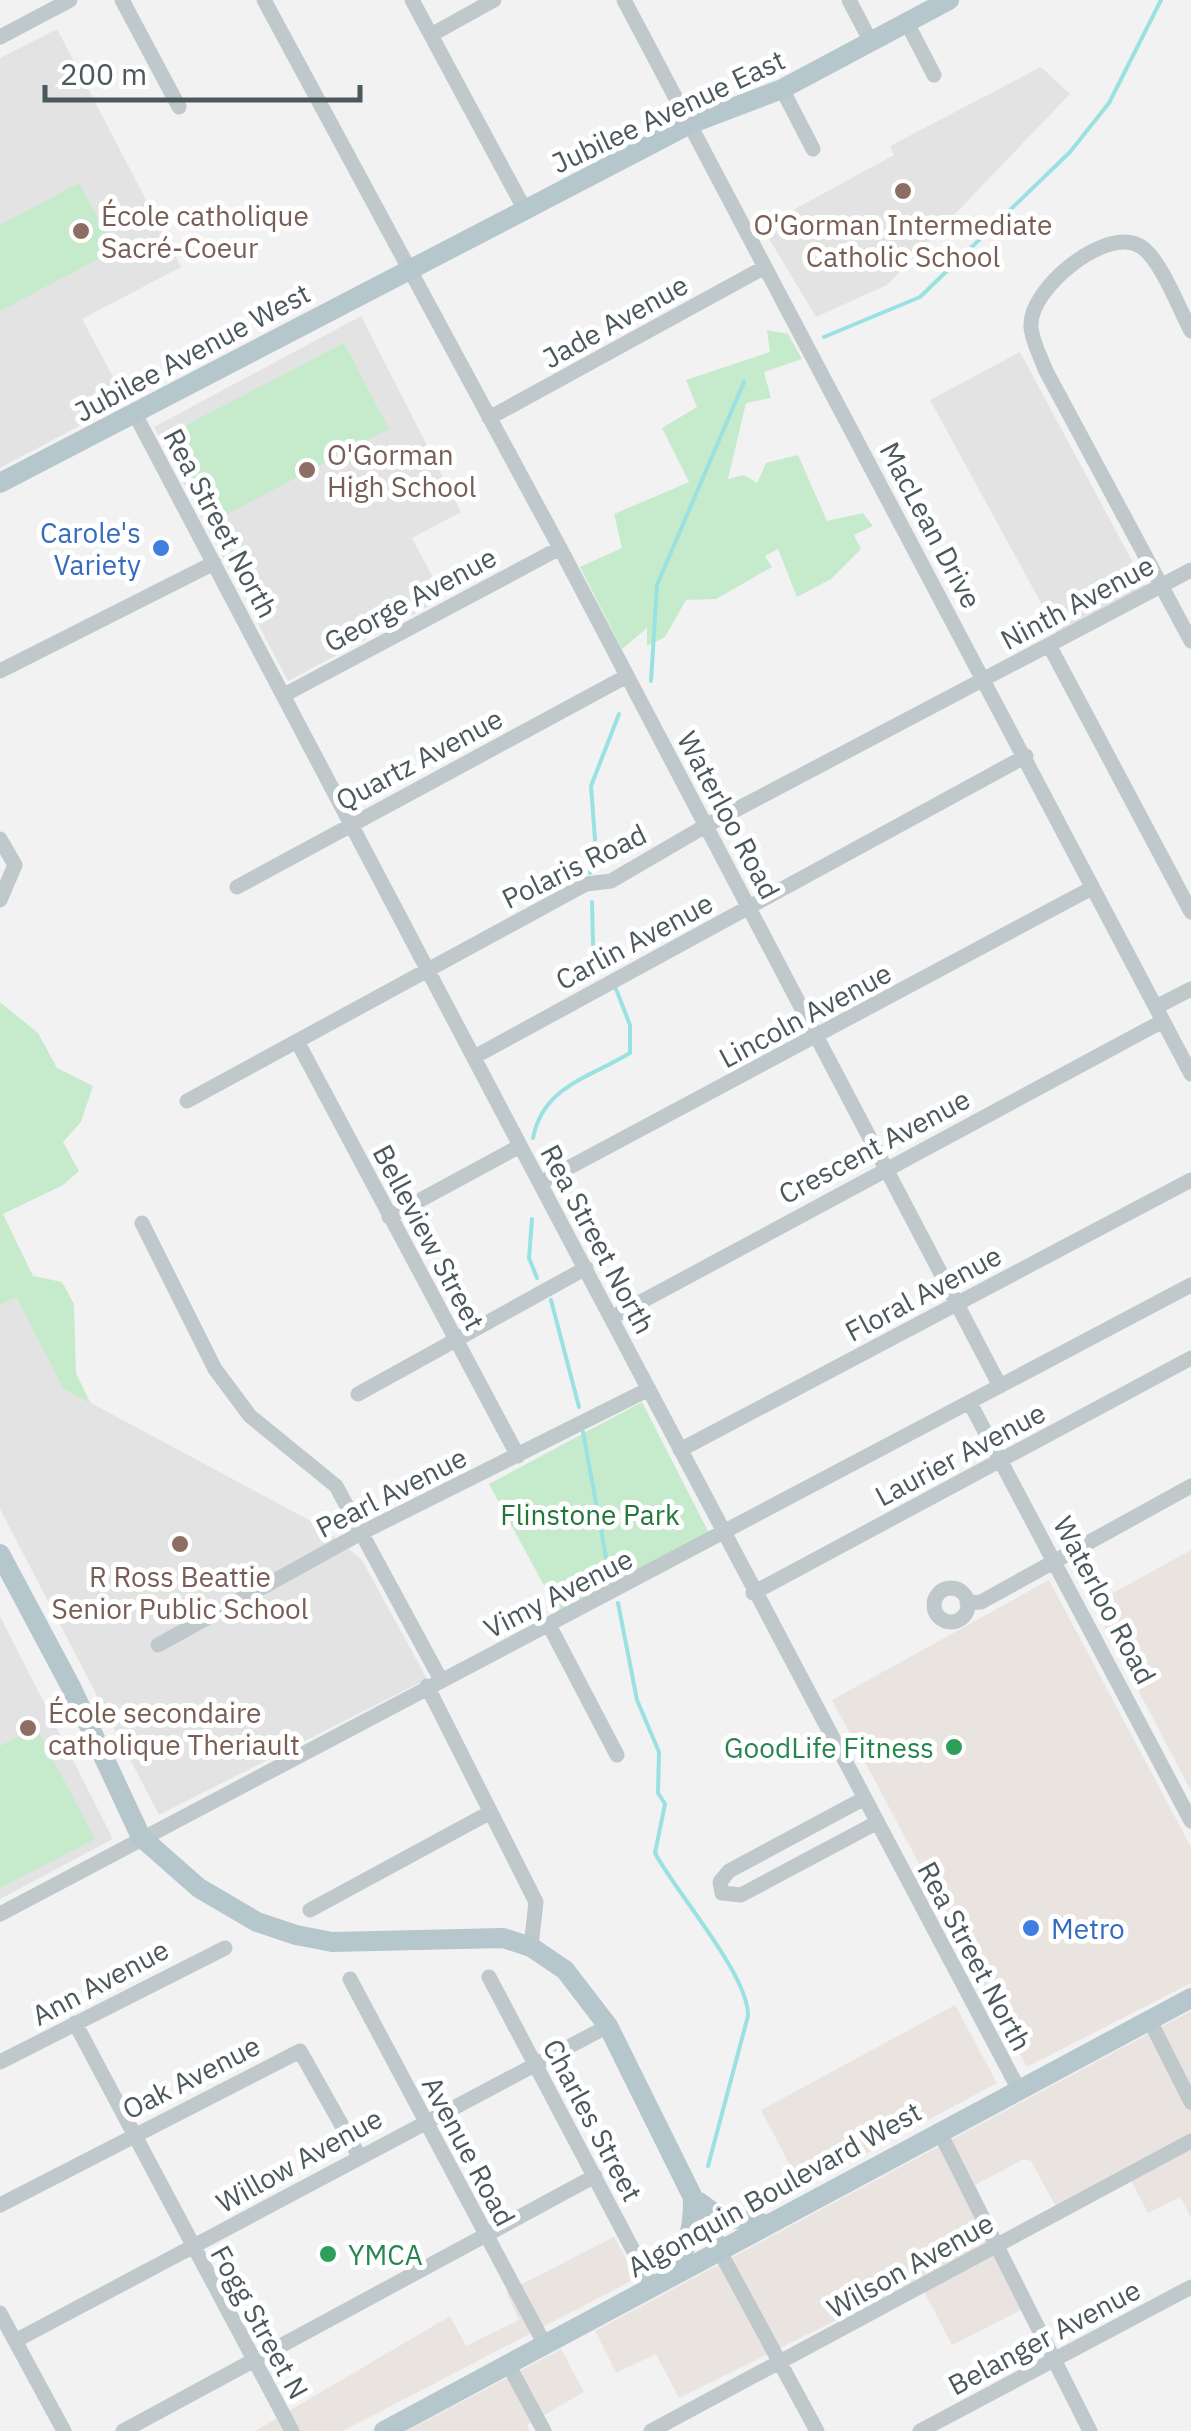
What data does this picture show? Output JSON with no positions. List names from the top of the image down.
{
  "streets": {
    "main road": ["Jubilee Avenue East", "Jubilee Avenue West", "Algonquin Boulevard West"],
    "street": [
      "Jade Avenue",
      "Rea Street North",
      "MacLean Drive",
      "George Avenue",
      "Ninth Avenue",
      "Quartz Avenue",
      "Waterloo Road",
      "Polaris Road",
      "Carlin Avenue",
      "Lincoln Avenue",
      "Crescent Avenue",
      "Belleview Street",
      "Floral Avenue",
      "Laurier Avenue",
      "Pearl Avenue",
      "Vimy Avenue",
      "Ann Avenue",
      "Oak Avenue",
      "Charles Street",
      "Avenue Road",
      "Willow Avenue",
      "Wilson Avenue",
      "Fogg Street N",
      "Belanger Avenue"
    ]
  },
  "crossings": [
    ["Jubilee Avenue East", "Jubilee Avenue West"],
    ["Jubilee Avenue East", "MacLean Drive"],
    ["Jubilee Avenue East", "Waterloo Road"],
    ["Jade Avenue", "MacLean Drive"],
    ["Jade Avenue", "Waterloo Road"],
    ["Jubilee Avenue West", "Rea Street North"],
    ["Jubilee Avenue West", "Waterloo Road"],
    ["Rea Street North", "George Avenue"],
    ["Rea Street North", "Quartz Avenue"],
    ["Rea Street North", "Polaris Road"],
    ["Rea Street North", "Carlin Avenue"],
    ["Rea Street North", "Lincoln Avenue"],
    ["Rea Street North", "Crescent Avenue"],
    ["Rea Street North", "Floral Avenue"],
    ["Rea Street North", "Laurier Avenue"],
    ["Rea Street North", "Pearl Avenue"],
    ["Rea Street North", "Vimy Avenue"],
    ["Rea Street North", "Algonquin Boulevard West"],
    ["MacLean Drive", "Ninth Avenue"],
    ["MacLean Drive", "Polaris Road"],
    ["MacLean Drive", "Carlin Avenue"],
    ["MacLean Drive", "Lincoln Avenue"],
    ["MacLean Drive", "Crescent Avenue"],
    ["George Avenue", "Waterloo Road"],
    ["Ninth Avenue", "Polaris Road"],
    ["Quartz Avenue", "Waterloo Road"],
    ["Waterloo Road", "Polaris Road"],
    ["Waterloo Road", "Carlin Avenue"],
    ["Waterloo Road", "Lincoln Avenue"],
    ["Waterloo Road", "Crescent Avenue"],
    ["Waterloo Road", "Floral Avenue"],
    ["Waterloo Road", "Laurier Avenue"],
    ["Waterloo Road", "Vimy Avenue"],
    ["Polaris Road", "Belleview Street"],
    ["Belleview Street", "Pearl Avenue"],
    ["Ann Avenue", "Fogg Street N"],
    ["Oak Avenue", "Willow Avenue"],
    ["Oak Avenue", "Fogg Street N"],
    ["Charles Street", "Willow Avenue"],
    ["Charles Street", "Algonquin Boulevard West"],
    ["Avenue Road", "Willow Avenue"],
    ["Avenue Road", "Algonquin Boulevard West"],
    ["Willow Avenue", "Fogg Street N"]
  ],
  "parks": ["Flinstone Park"],
  "places": [
    "O'Gorman Intermediate Catholic School",
    "École catholique Sacré-Coeur",
    "O'Gorman High School",
    "Carole's Variety",
    "R Ross Beattie Senior Public School",
    "École secondaire catholique Theriault",
    "GoodLife Fitness",
    "Metro",
    "YMCA"
  ],
  "scale_bar": "200 m"
}
